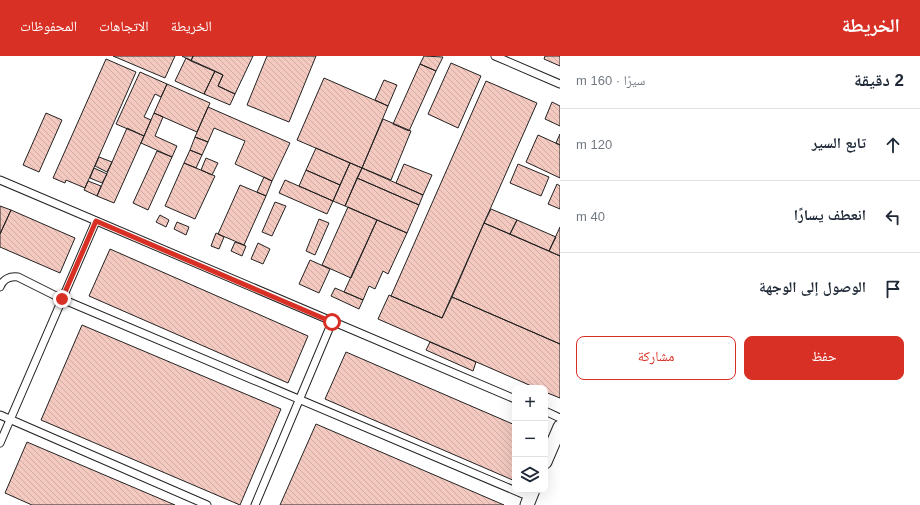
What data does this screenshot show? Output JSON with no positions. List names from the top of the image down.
{
  "page": {
    "header": "الخريطة",
    "nav": ["الخريطة", "الاتجاهات", "المحفوظات"],
    "heading": ["2 دقيقة", "سيرًا · 160 m"],
    "list": [
      ["تابع السير", "120 m"],
      ["انعطف يسارًا", "40 m"],
      "الوصول إلى الوجهة"
    ],
    "buttons": ["حفظ", "مشاركة"],
    "map_buttons": ["+", "−"]
  }
}
